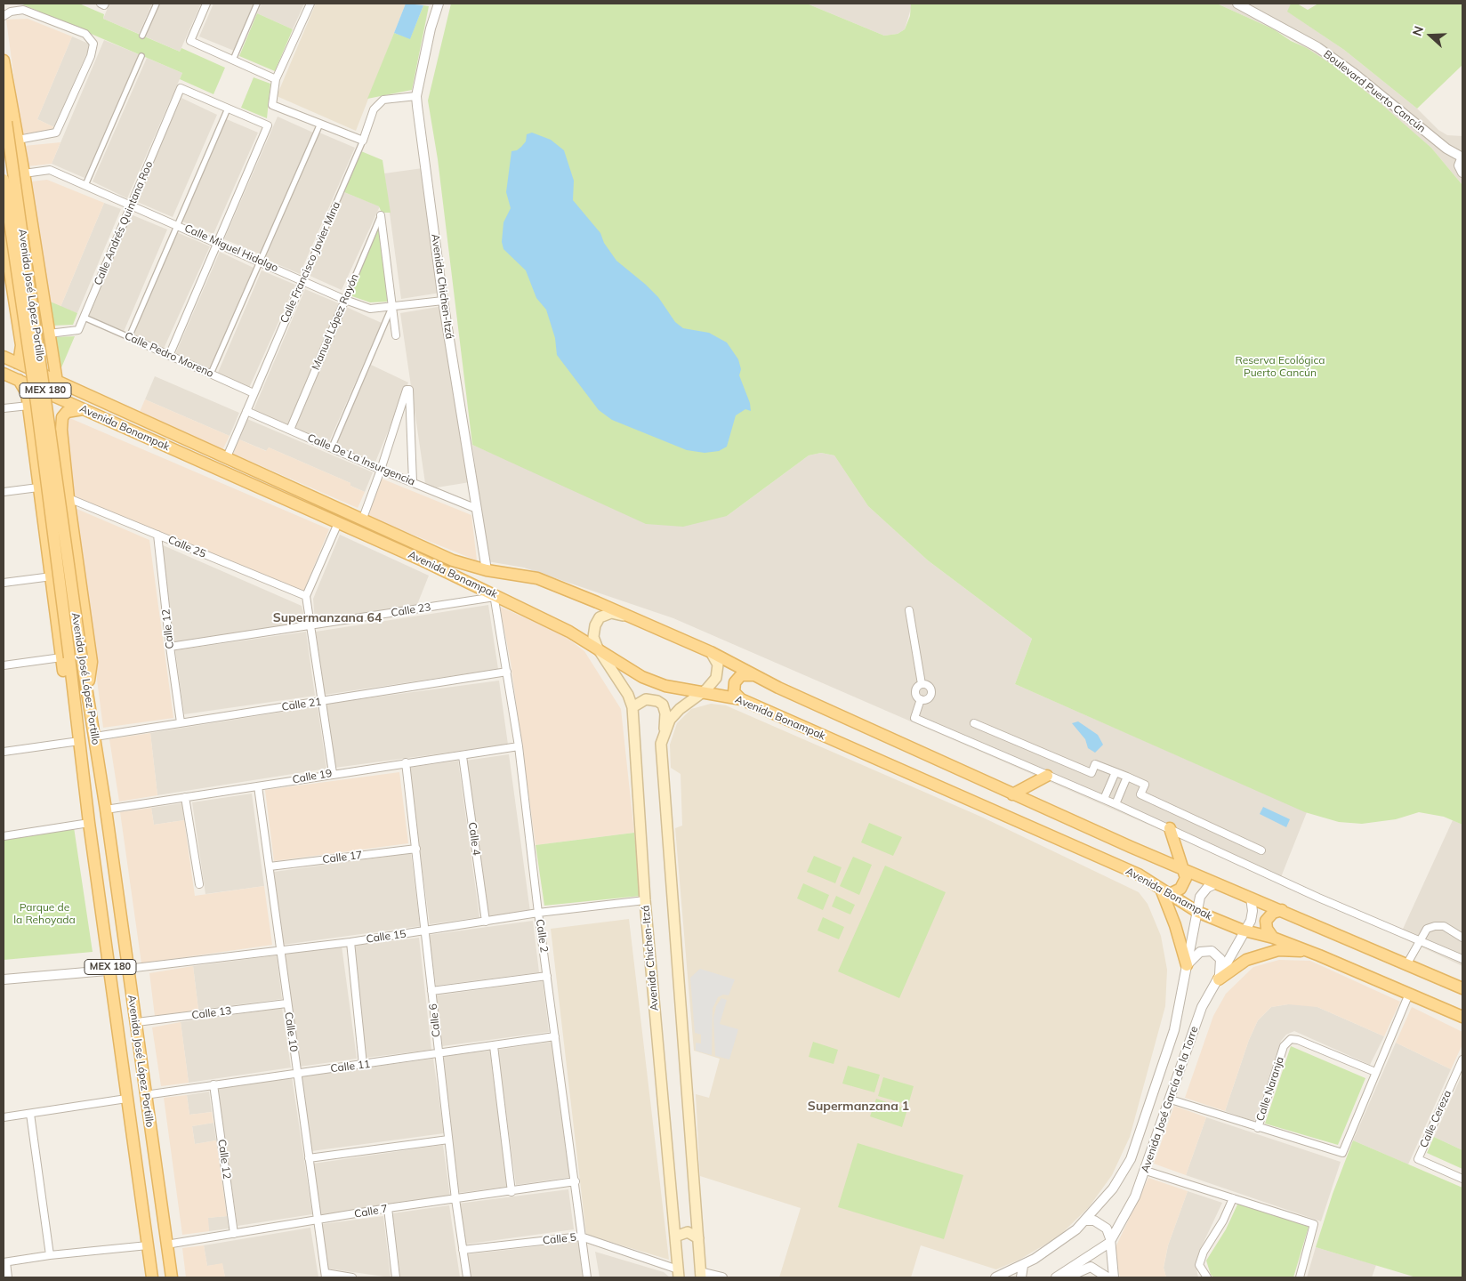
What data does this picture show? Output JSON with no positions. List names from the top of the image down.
{
  "streets": {
    "main road": [
      "Avenida Chichen-Itzá",
      "Avenida José López Portillo",
      "MEX 180",
      "Avenida Bonampak"
    ],
    "street": [
      "Boulevard Puerto Cancún",
      "Calle Andrés Quintana Roo",
      "Calle Miguel Hidalgo",
      "Calle Francisco Javier Mina",
      "Manuel López Rayón",
      "Calle Pedro Moreno",
      "Calle De La Insurgencia",
      "Calle 25",
      "Calle 23",
      "Calle 12",
      "Calle 21",
      "Calle 19",
      "Calle 4",
      "Calle 17",
      "Calle 2",
      "Calle 15",
      "Calle 13",
      "Calle 6",
      "Calle 10",
      "Calle 11",
      "Calle Naranja",
      "Avenida José García de la Torre",
      "Calle Cereza",
      "Calle 7",
      "Calle 5"
    ]
  },
  "crossings": [
    ["Calle Andrés Quintana Roo", "Calle Miguel Hidalgo"],
    ["Calle Andrés Quintana Roo", "Calle Pedro Moreno"],
    ["Calle Miguel Hidalgo", "Calle Francisco Javier Mina"],
    ["Calle Miguel Hidalgo", "Avenida Chichen-Itzá"],
    ["Calle Miguel Hidalgo", "Manuel López Rayón"],
    ["Calle Francisco Javier Mina", "Avenida Chichen-Itzá"],
    ["Calle Francisco Javier Mina", "Calle Pedro Moreno"],
    ["Calle Francisco Javier Mina", "Avenida Bonampak"],
    ["Calle Francisco Javier Mina", "Calle De La Insurgencia"],
    ["Avenida Chichen-Itzá", "Avenida Bonampak"],
    ["Avenida Chichen-Itzá", "Calle De La Insurgencia"],
    ["Avenida Chichen-Itzá", "Calle 15"],
    ["Avenida Chichen-Itzá", "Calle 5"],
    ["Avenida José López Portillo", "Calle 21"],
    ["Avenida José López Portillo", "Calle 19"],
    ["Avenida José López Portillo", "Calle 15"],
    ["Avenida José López Portillo", "Calle 13"],
    ["Avenida José López Portillo", "Calle 11"],
    ["Avenida José López Portillo", "Calle 7"],
    ["Manuel López Rayón", "Calle De La Insurgencia"],
    ["Avenida Bonampak", "Calle 23"],
    ["Avenida Bonampak", "Calle 2"],
    ["Avenida Bonampak", "Calle Naranja"],
    ["Avenida Bonampak", "Avenida José García de la Torre"],
    ["Calle 25", "Calle 12"],
    ["Calle 23", "Calle 12"],
    ["Calle 23", "Calle 2"],
    ["Calle 12", "Calle 21"],
    ["Calle 12", "Calle 11"],
    ["Calle 12", "Calle 7"],
    ["Calle 21", "Calle 2"],
    ["Calle 19", "Calle 4"],
    ["Calle 19", "Calle 2"],
    ["Calle 19", "Calle 6"],
    ["Calle 19", "Calle 10"],
    ["Calle 4", "Calle 15"],
    ["Calle 17", "Calle 6"],
    ["Calle 17", "Calle 10"],
    ["Calle 2", "Calle 15"],
    ["Calle 2", "Calle 11"],
    ["Calle 2", "Calle 7"],
    ["Calle 2", "Calle 5"],
    ["Calle 15", "Calle 6"],
    ["Calle 15", "Calle 10"],
    ["Calle 13", "Calle 10"],
    ["Calle 6", "Calle 11"],
    ["Calle 6", "Calle 7"],
    ["Calle 6", "Calle 5"],
    ["Calle 10", "Calle 11"],
    ["Calle 10", "Calle 7"],
    ["Calle Naranja", "Avenida José García de la Torre"]
  ],
  "districts": ["Supermanzana 64", "Supermanzana 1"],
  "parks": ["Reserva Ecológica Puerto Cancún", "Parque de la Rehoyada"],
  "north": "left"
}
